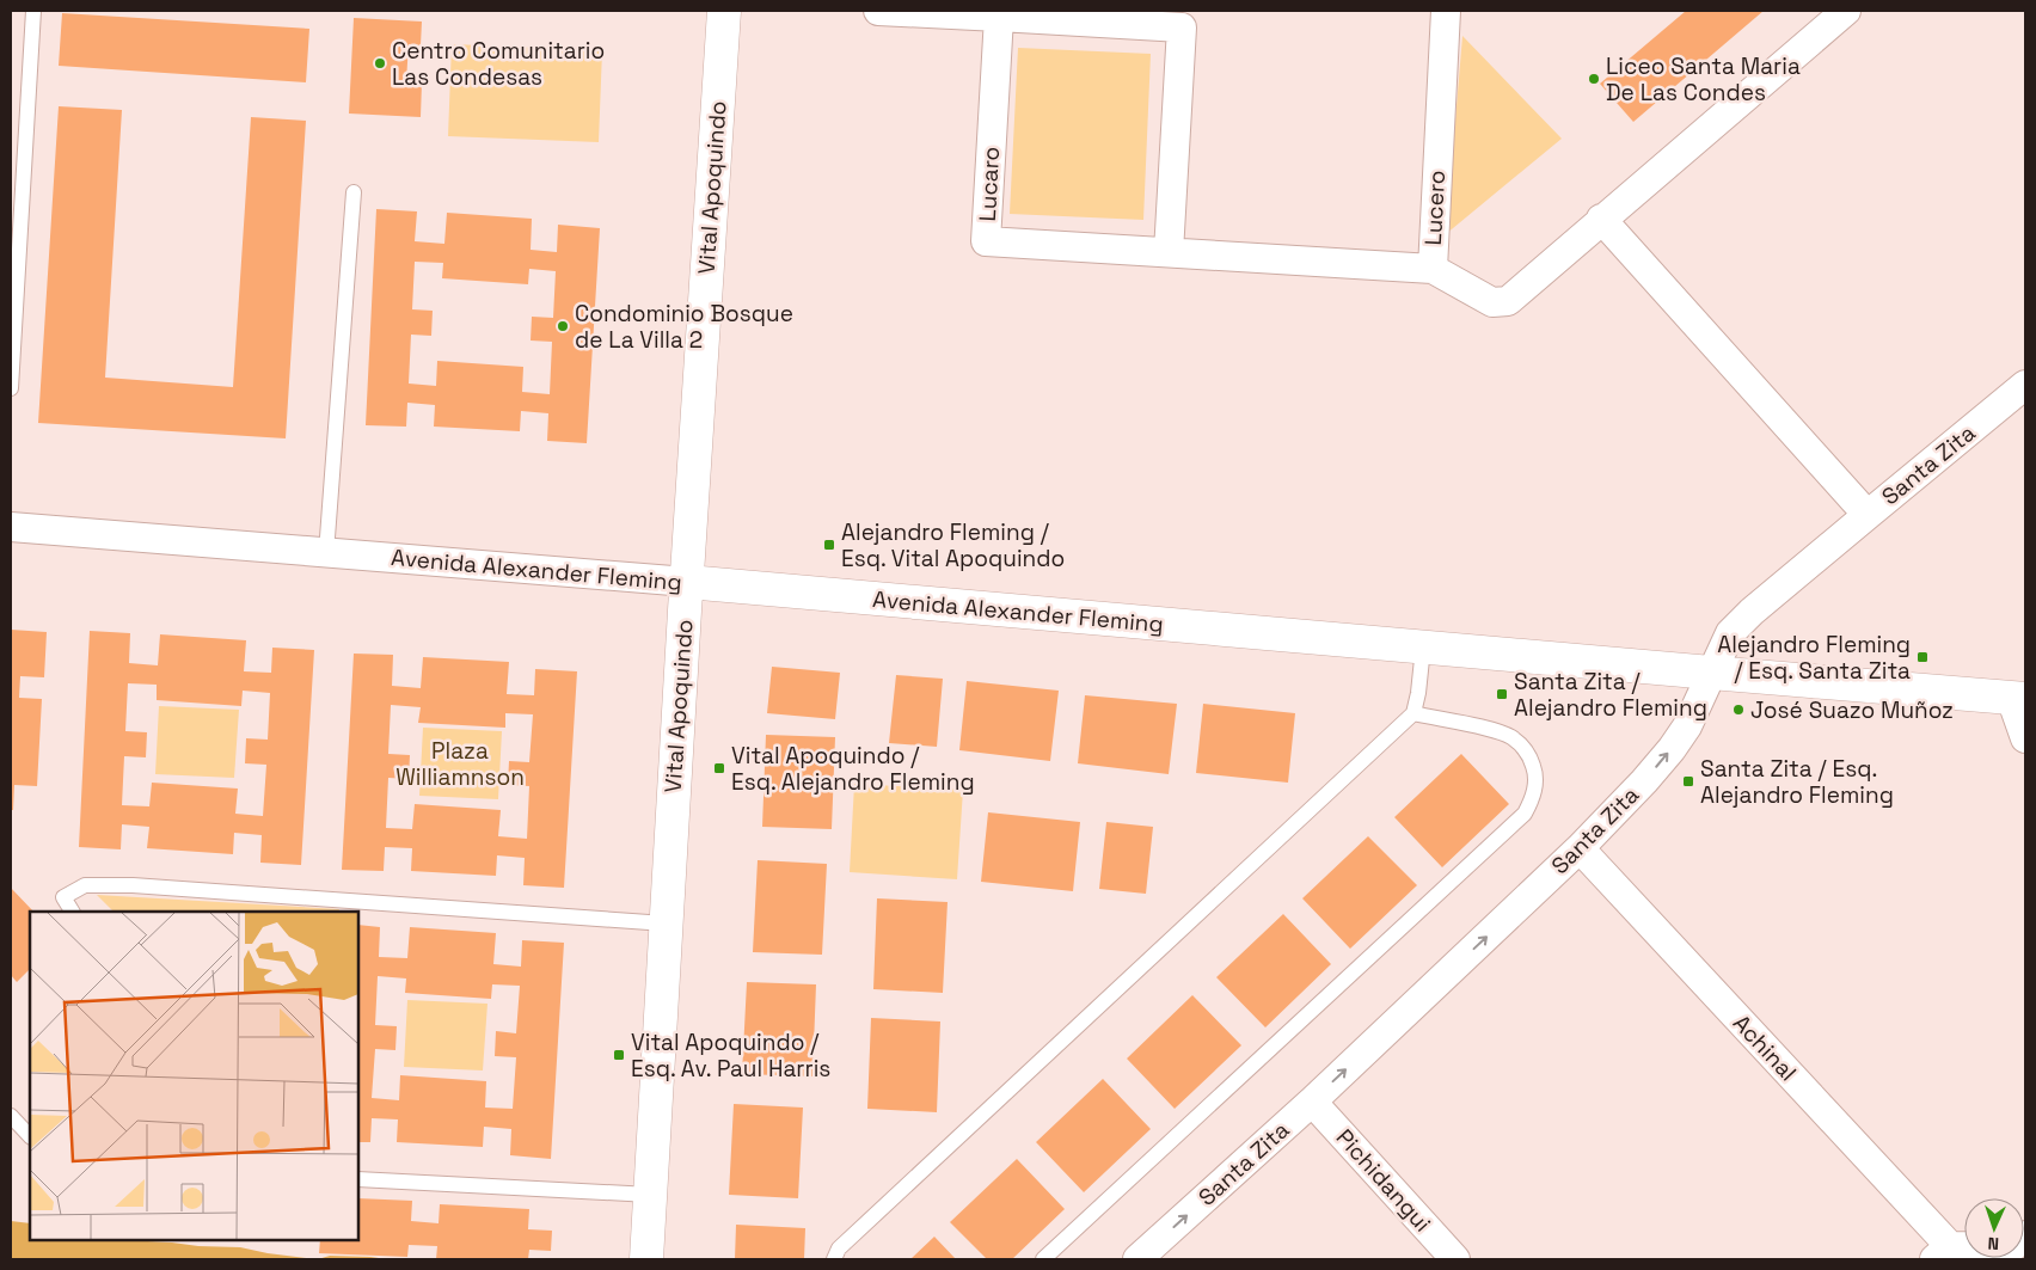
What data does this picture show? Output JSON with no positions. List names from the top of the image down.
{
  "streets": {
    "street": [
      "Lucaro",
      "Vital Apoquindo",
      "Lucero",
      "Santa Zita",
      "Avenida Alexander Fleming",
      "Achinal",
      "Pichidangui"
    ]
  },
  "crossings": [
    ["Lucaro", "Lucero"],
    ["Vital Apoquindo", "Avenida Alexander Fleming"],
    ["Santa Zita", "Avenida Alexander Fleming"],
    ["Santa Zita", "Achinal"],
    ["Santa Zita", "Pichidangui"]
  ],
  "one_way": ["Santa Zita"],
  "parks": ["Plaza Williamnson"],
  "places": {
    "other": [
      "Centro Comunitario Las Condesas",
      "Liceo Santa Maria De Las Condes",
      "Condominio Bosque de La Villa 2",
      "José Suazo Muñoz"
    ],
    "transit": [
      "Alejandro Fleming / Esq. Vital Apoquindo",
      "Alejandro Fleming / Esq. Santa Zita",
      "Santa Zita / Alejandro Fleming",
      "Vital Apoquindo / Esq. Alejandro Fleming",
      "Santa Zita / Esq. Alejandro Fleming",
      "Vital Apoquindo / Esq. Av. Paul Harris"
    ]
  },
  "north": "bottom"
}
